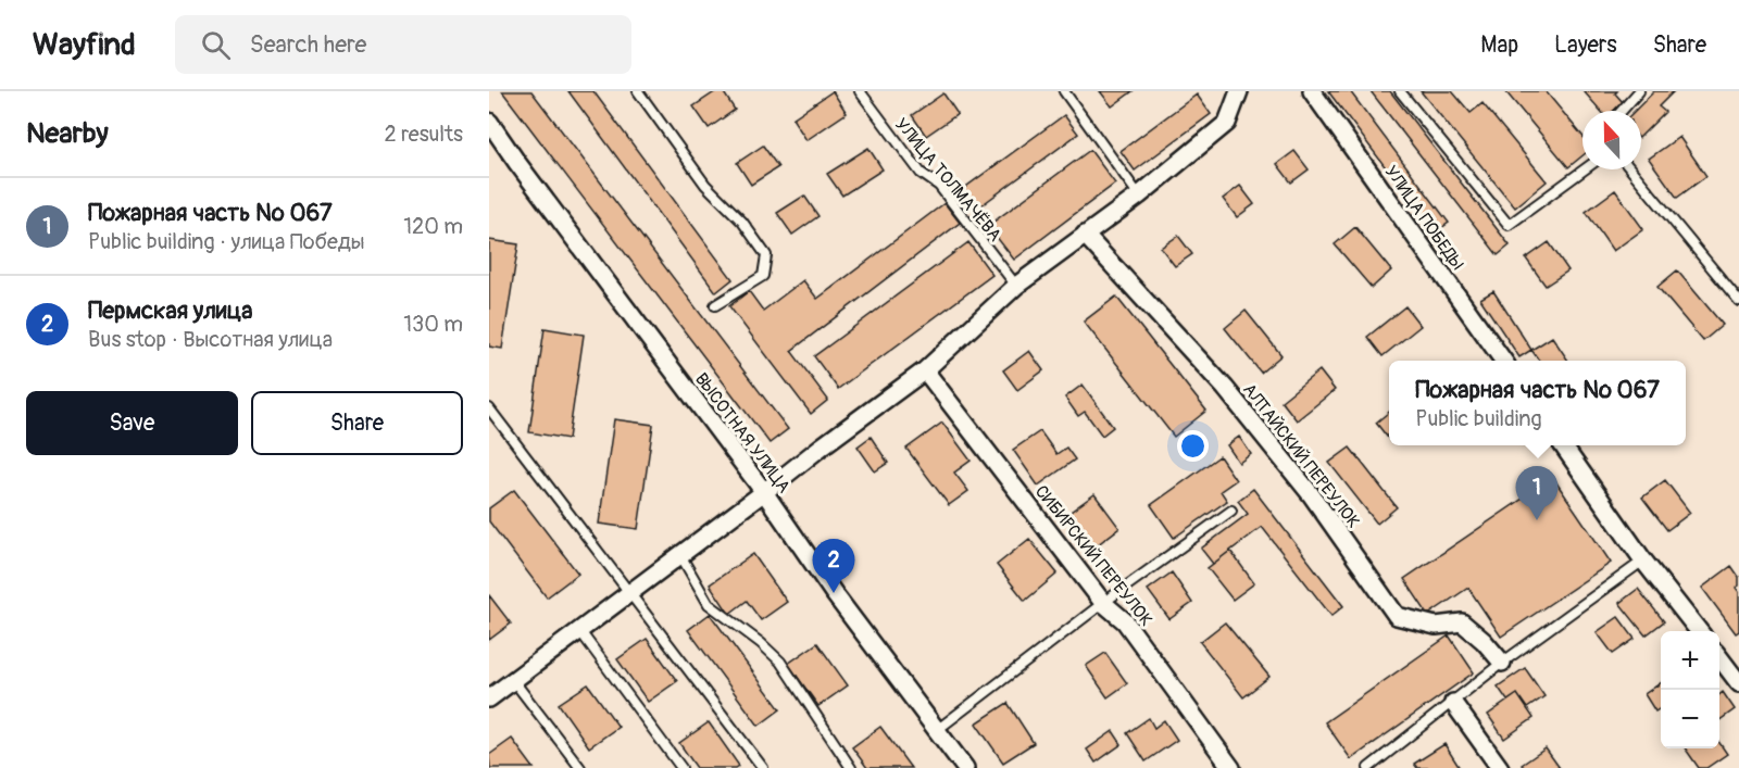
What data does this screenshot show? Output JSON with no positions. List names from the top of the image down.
{
  "streets": {
    "street": [
      "УЛИЦА ПОБЕДЫ",
      "ВЫСОТНАЯ УЛИЦА",
      "АЛТАЙСКИЙ ПЕРЕУЛОК",
      "СИБИРСКИЙ ПЕРЕУЛОК"
    ],
    "lane": ["УЛИЦА ТОЛМАЧЁВА"]
  },
  "north": "top",
  "page": {
    "header": "Wayfind",
    "search": "Search here",
    "nav": ["Map", "Layers", "Share"],
    "heading": ["Nearby", "2 results"],
    "list": [
      {
        "mark": "1",
        "name": "Пожарная часть № 067",
        "note": "Public building · улица Победы",
        "value": "120 m"
      },
      {
        "mark": "2",
        "name": "Пермская улица",
        "note": "Bus stop · Высотная улица",
        "value": "130 m"
      }
    ],
    "popup": ["Пожарная часть № 067", "Public building"],
    "buttons": ["Save", "Share"],
    "pins": ["1", "2"],
    "map_buttons": ["+", "−"]
  }
}
